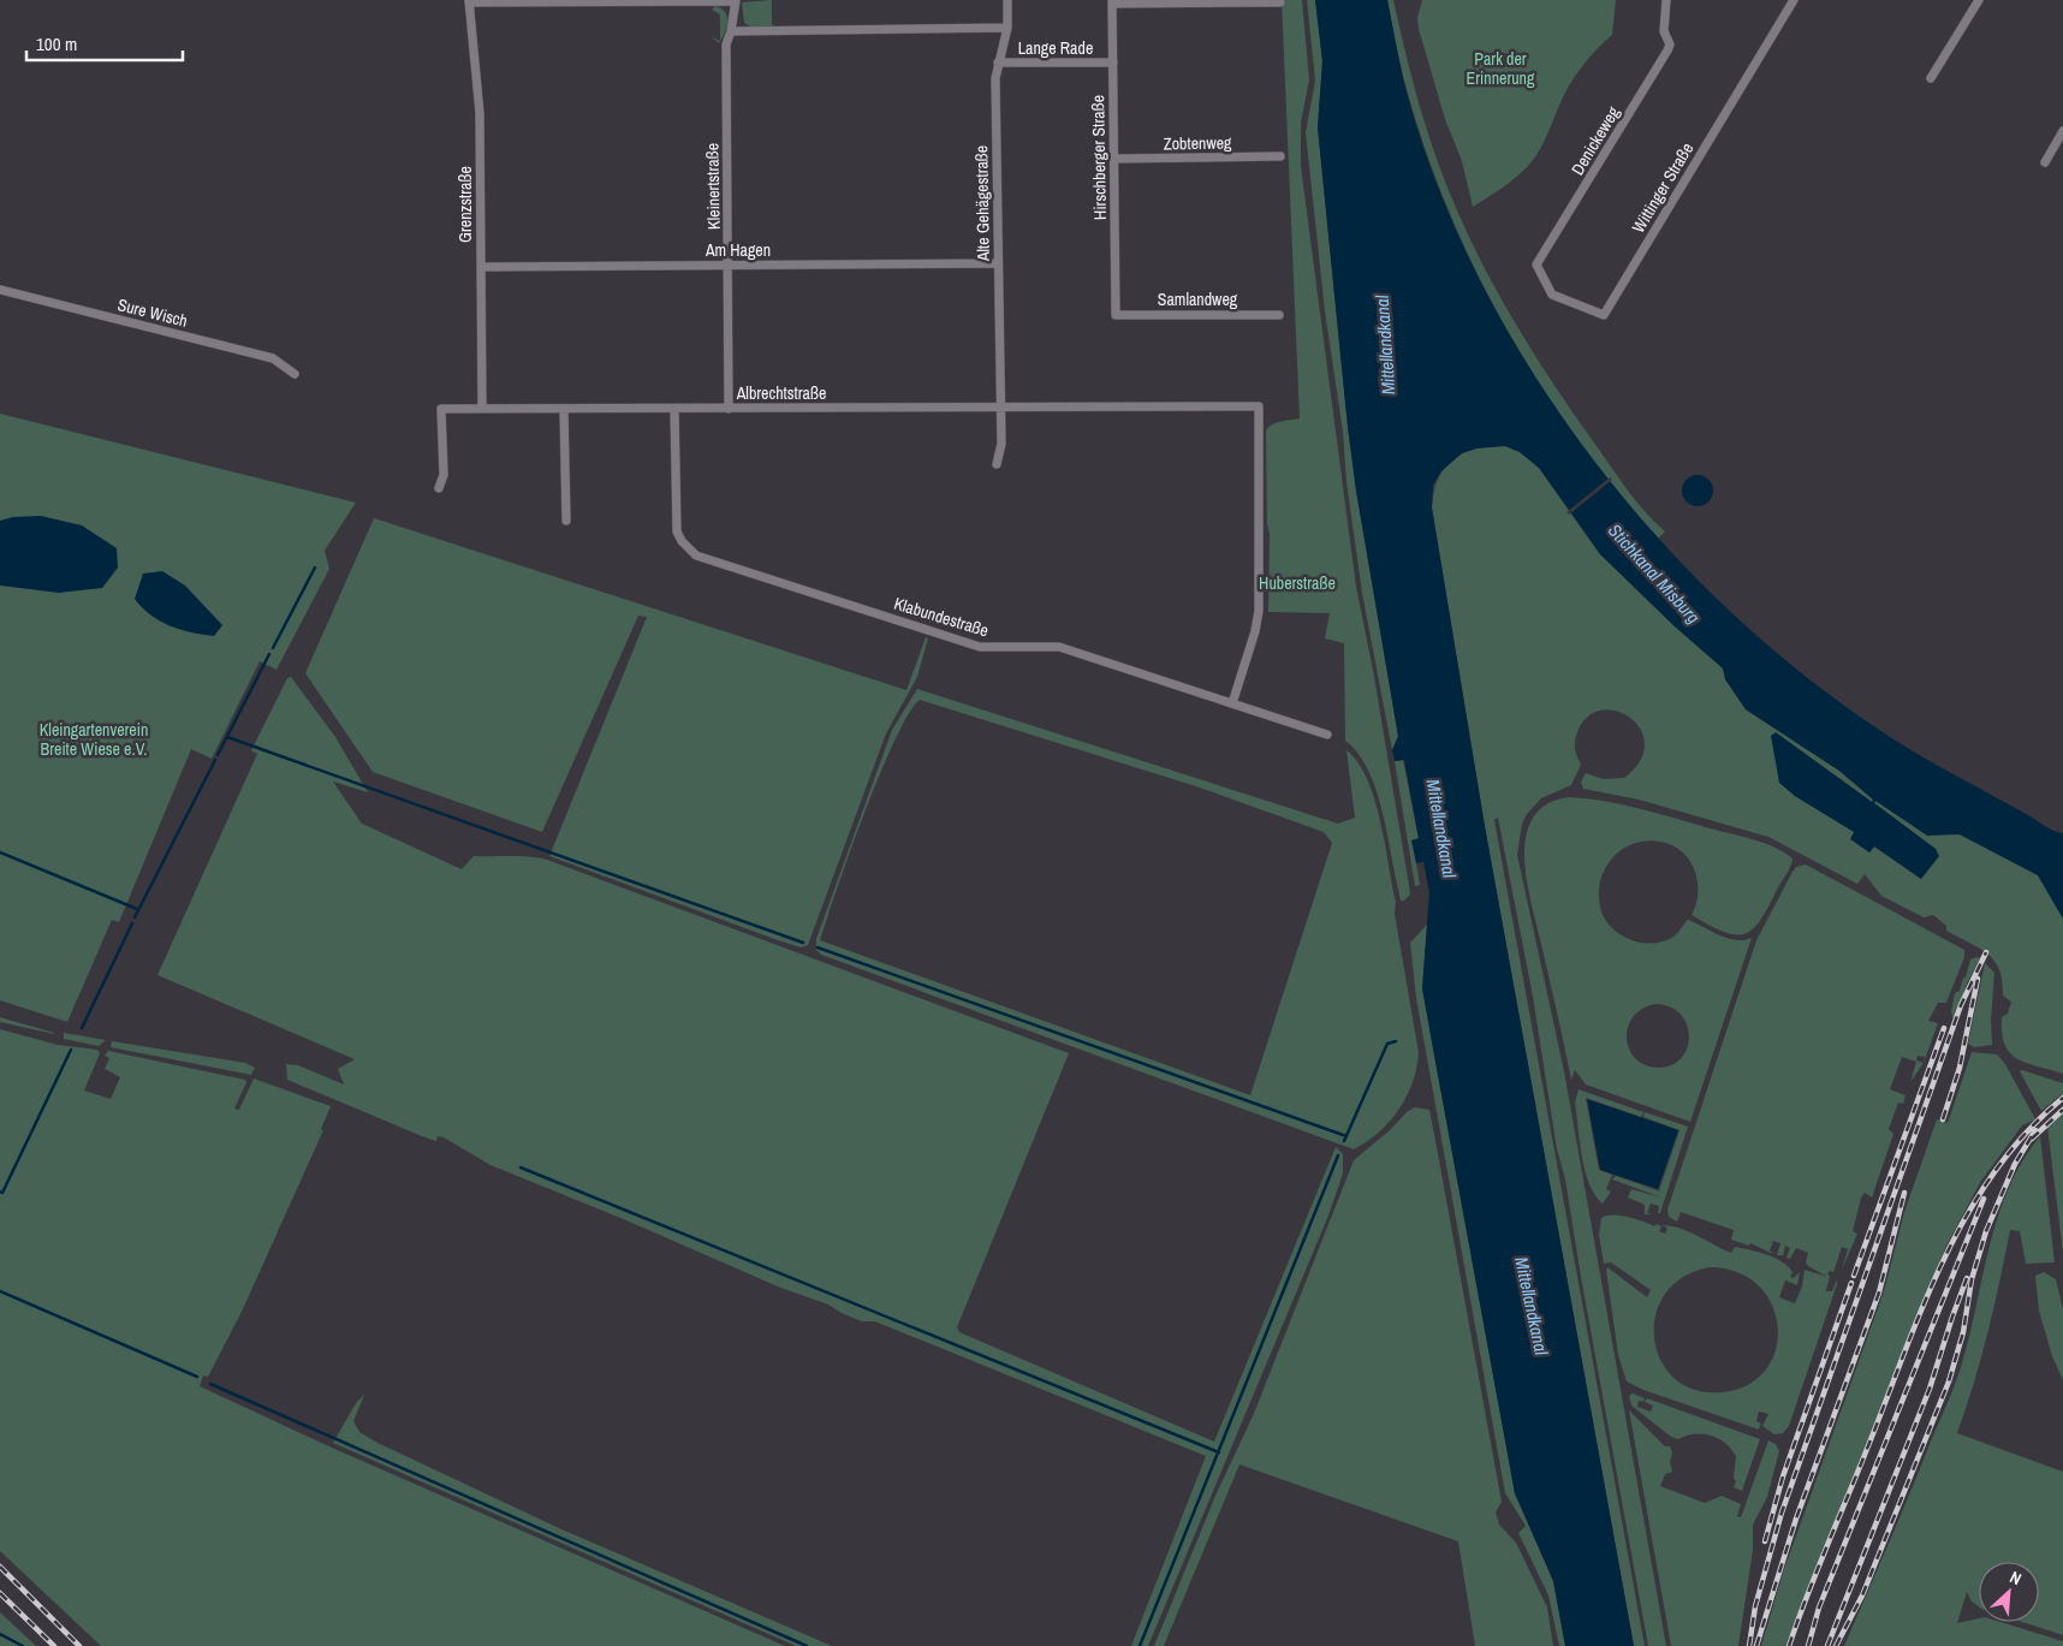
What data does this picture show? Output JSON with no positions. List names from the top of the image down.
{
  "streets": {
    "street": [
      "Lange Rade",
      "Denickeweg",
      "Zobtenweg",
      "Hirschberger Straße",
      "Kleinertstraße",
      "Wittinger Straße",
      "Alte Gehägestraße",
      "Grenzstraße",
      "Am Hagen",
      "Samlandweg",
      "Sure Wisch",
      "Albrechtstraße",
      "Klabundestraße"
    ]
  },
  "crossings": [
    ["Lange Rade", "Hirschberger Straße"],
    ["Lange Rade", "Kleinertstraße"],
    ["Lange Rade", "Alte Gehägestraße"],
    ["Denickeweg", "Wittinger Straße"],
    ["Zobtenweg", "Hirschberger Straße"],
    ["Hirschberger Straße", "Samlandweg"],
    ["Kleinertstraße", "Am Hagen"],
    ["Kleinertstraße", "Albrechtstraße"],
    ["Alte Gehägestraße", "Am Hagen"],
    ["Alte Gehägestraße", "Albrechtstraße"],
    ["Grenzstraße", "Am Hagen"],
    ["Grenzstraße", "Albrechtstraße"],
    ["Albrechtstraße", "Klabundestraße"]
  ],
  "water": ["Mittellandkanal", "Stichkanal Misburg"],
  "parks": ["Park der Erinnerung", "Huberstraße", "Kleingartenverein Breite Wiese e.V."],
  "scale_bar": "100 m",
  "north": "top right"
}
